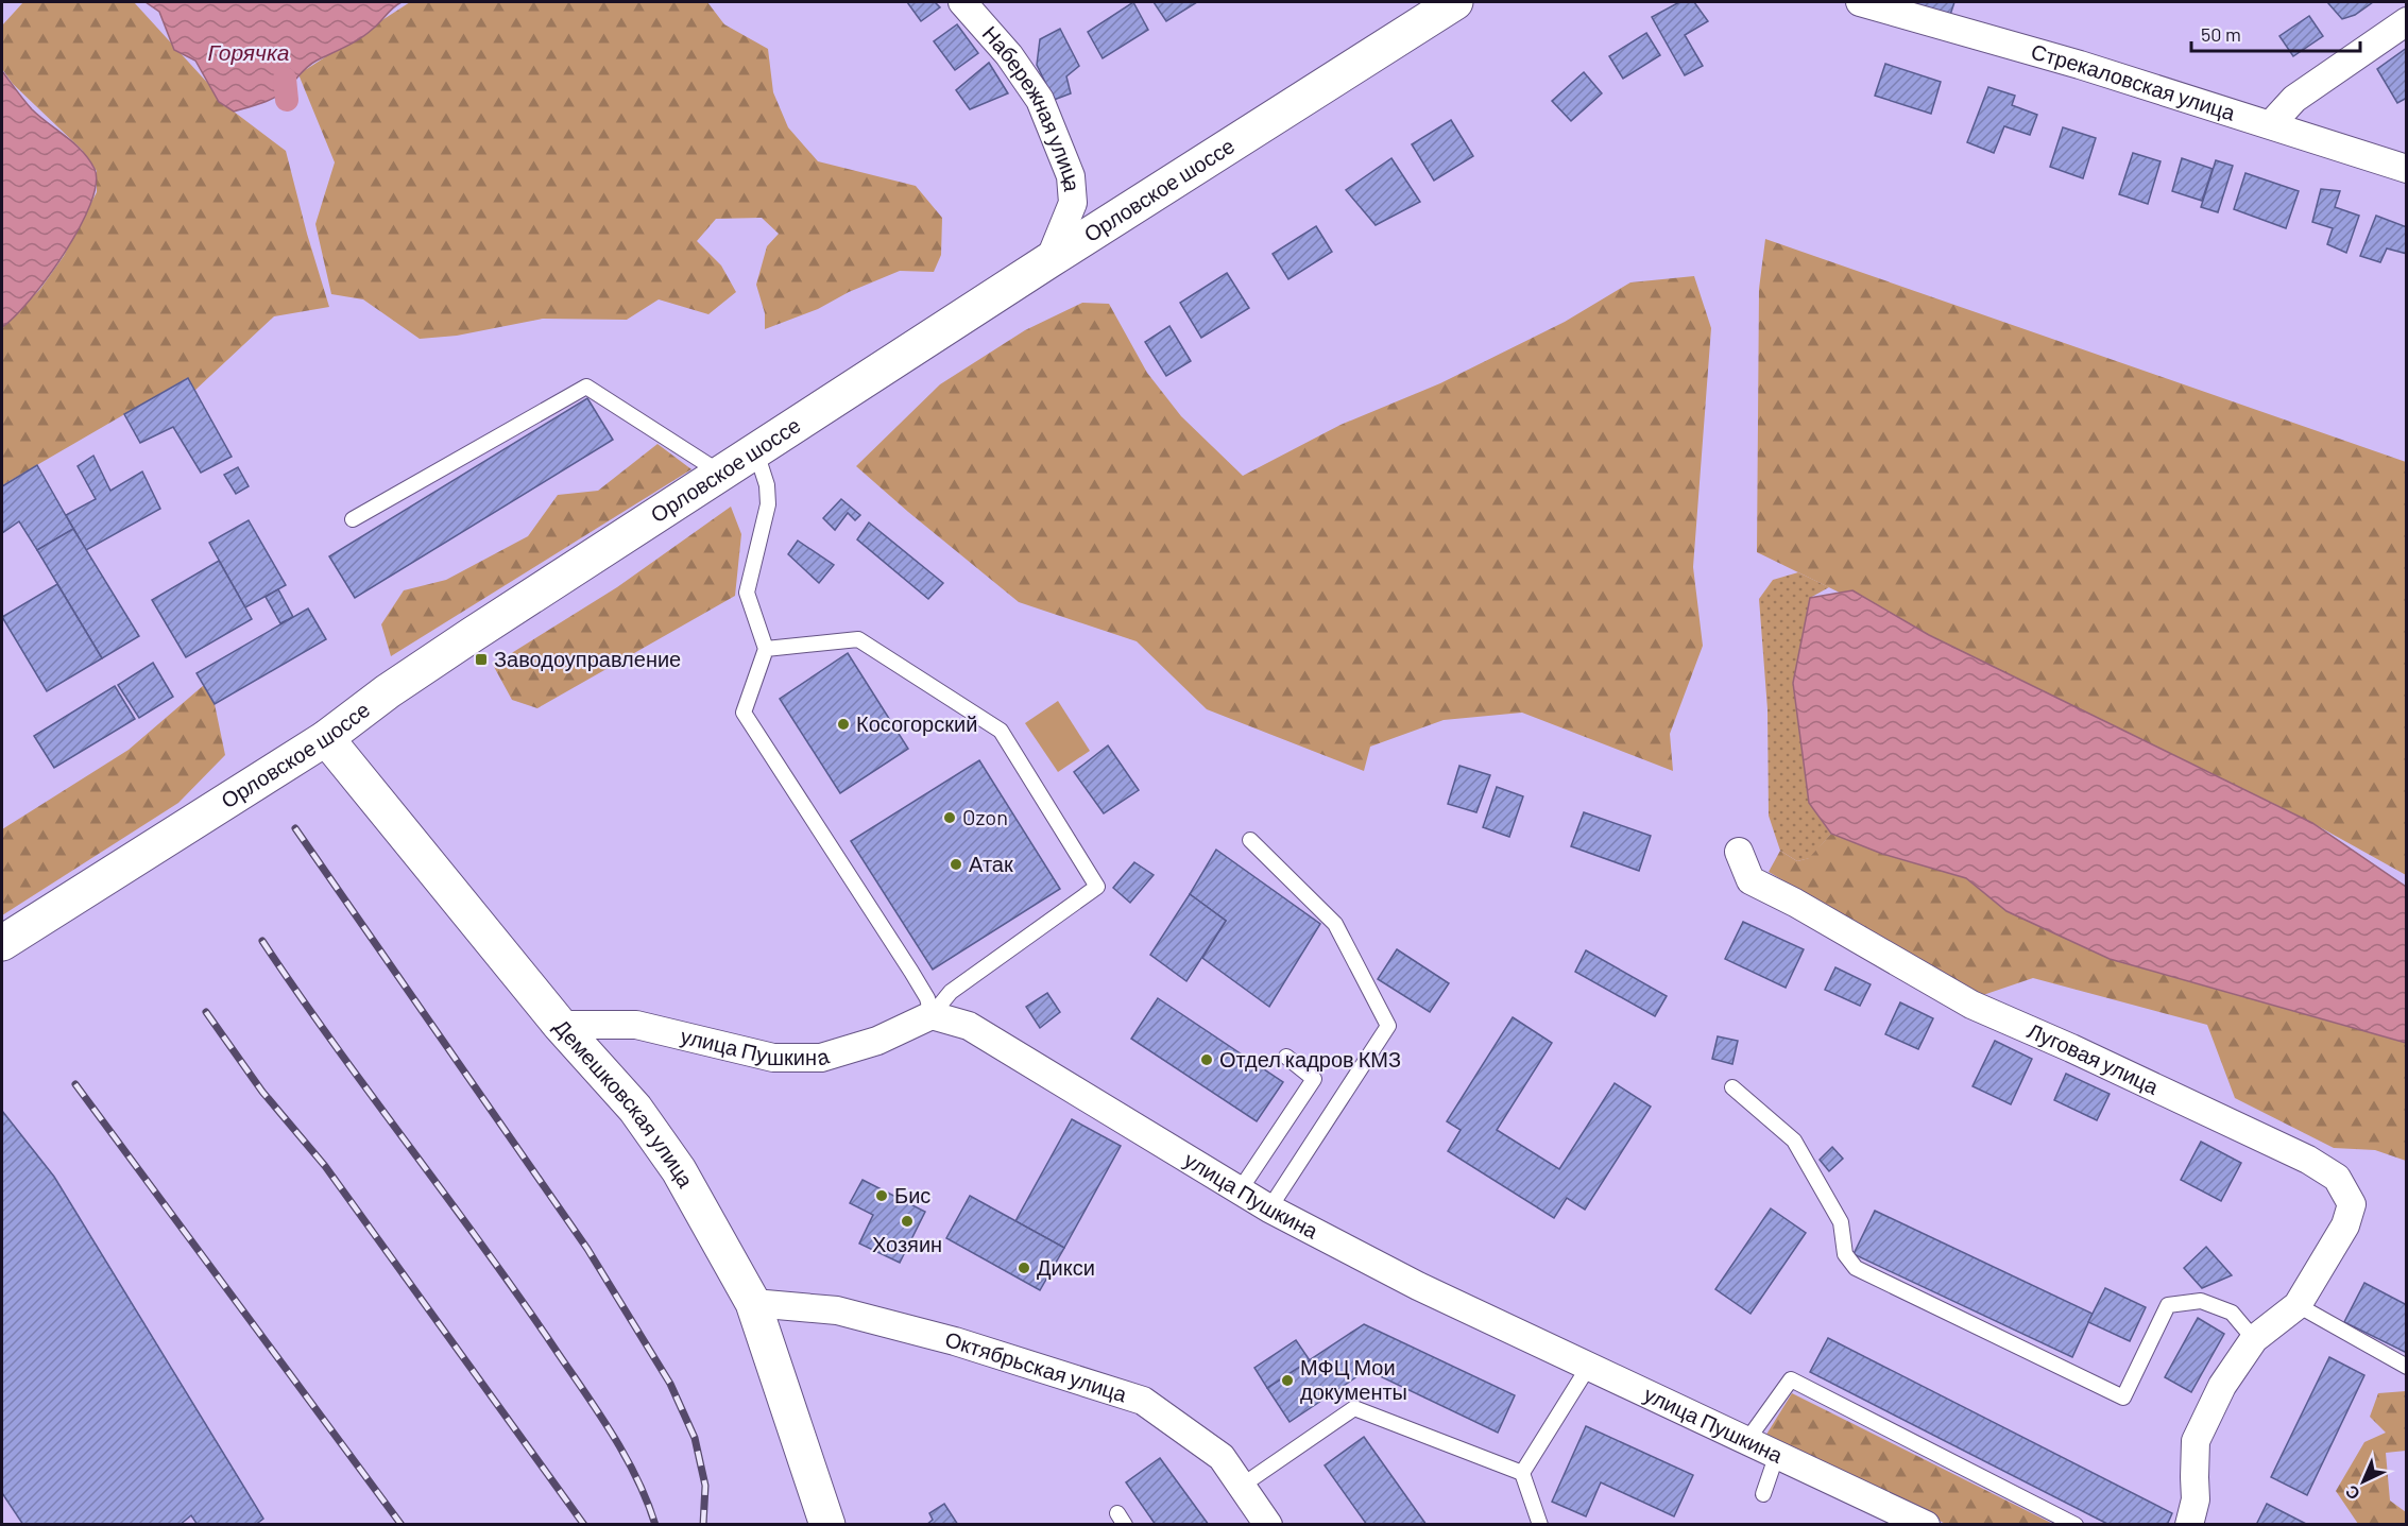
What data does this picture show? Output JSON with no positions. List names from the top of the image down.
{
  "streets": {
    "main road": ["Орловское шоссе", "Демешковская улица"],
    "street": [
      "Стрекаловская улица",
      "Набережная улица",
      "улица Пушкина",
      "Луговая улица",
      "Октябрьская улица"
    ]
  },
  "crossings": [
    ["Набережная улица", "Орловское шоссе"],
    ["Орловское шоссе", "Демешковская улица"],
    ["улица Пушкина", "Демешковская улица"],
    ["Демешковская улица", "Октябрьская улица"]
  ],
  "water": ["Горячка"],
  "places": {
    "transit": ["Заводоуправление"],
    "other": [
      "Косогорский",
      "Ozon",
      "Атак",
      "Отдел кадров КМЗ",
      "Бис",
      "Хозяин",
      "Дикси",
      "МФЦ Мои документы"
    ]
  },
  "scale_bar": "50 m",
  "north": "bottom left"
}
